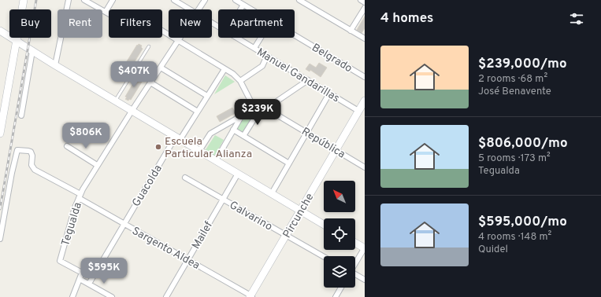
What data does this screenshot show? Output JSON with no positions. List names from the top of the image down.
{
  "streets": {
    "main road": ["Pircunche"],
    "street": [
      "Belgrado",
      "Manuel Gandarillas",
      "República",
      "Guacolda",
      "Galvarino",
      "Tegualda",
      "Mailef",
      "Sargento Aldea"
    ]
  },
  "crossings": [
    ["Manuel Gandarillas", "Pircunche"],
    ["República", "Pircunche"],
    ["Guacolda", "Sargento Aldea"],
    ["Galvarino", "Pircunche"],
    ["Galvarino", "Mailef"],
    ["Pircunche", "Sargento Aldea"],
    ["Tegualda", "Sargento Aldea"],
    ["Mailef", "Sargento Aldea"]
  ],
  "places": ["Escuela Particular Alianza"],
  "north": "top left",
  "page": {
    "heading": "4 homes",
    "chip": [
      "Buy",
      "Rent",
      "Filters",
      "New",
      "Apartment"
    ],
    "list": [
      {
        "name": "$239,000/mo",
        "note": "2 rooms · 68 m² · José Benavente"
      },
      {
        "name": "$806,000/mo",
        "note": "5 rooms · 173 m² · Tegualda"
      },
      {
        "name": "$595,000/mo",
        "note": "4 rooms · 148 m² · Quidel"
      }
    ],
    "price": [
      "$407K",
      "$239K",
      "$806K",
      "$595K"
    ]
  }
}
